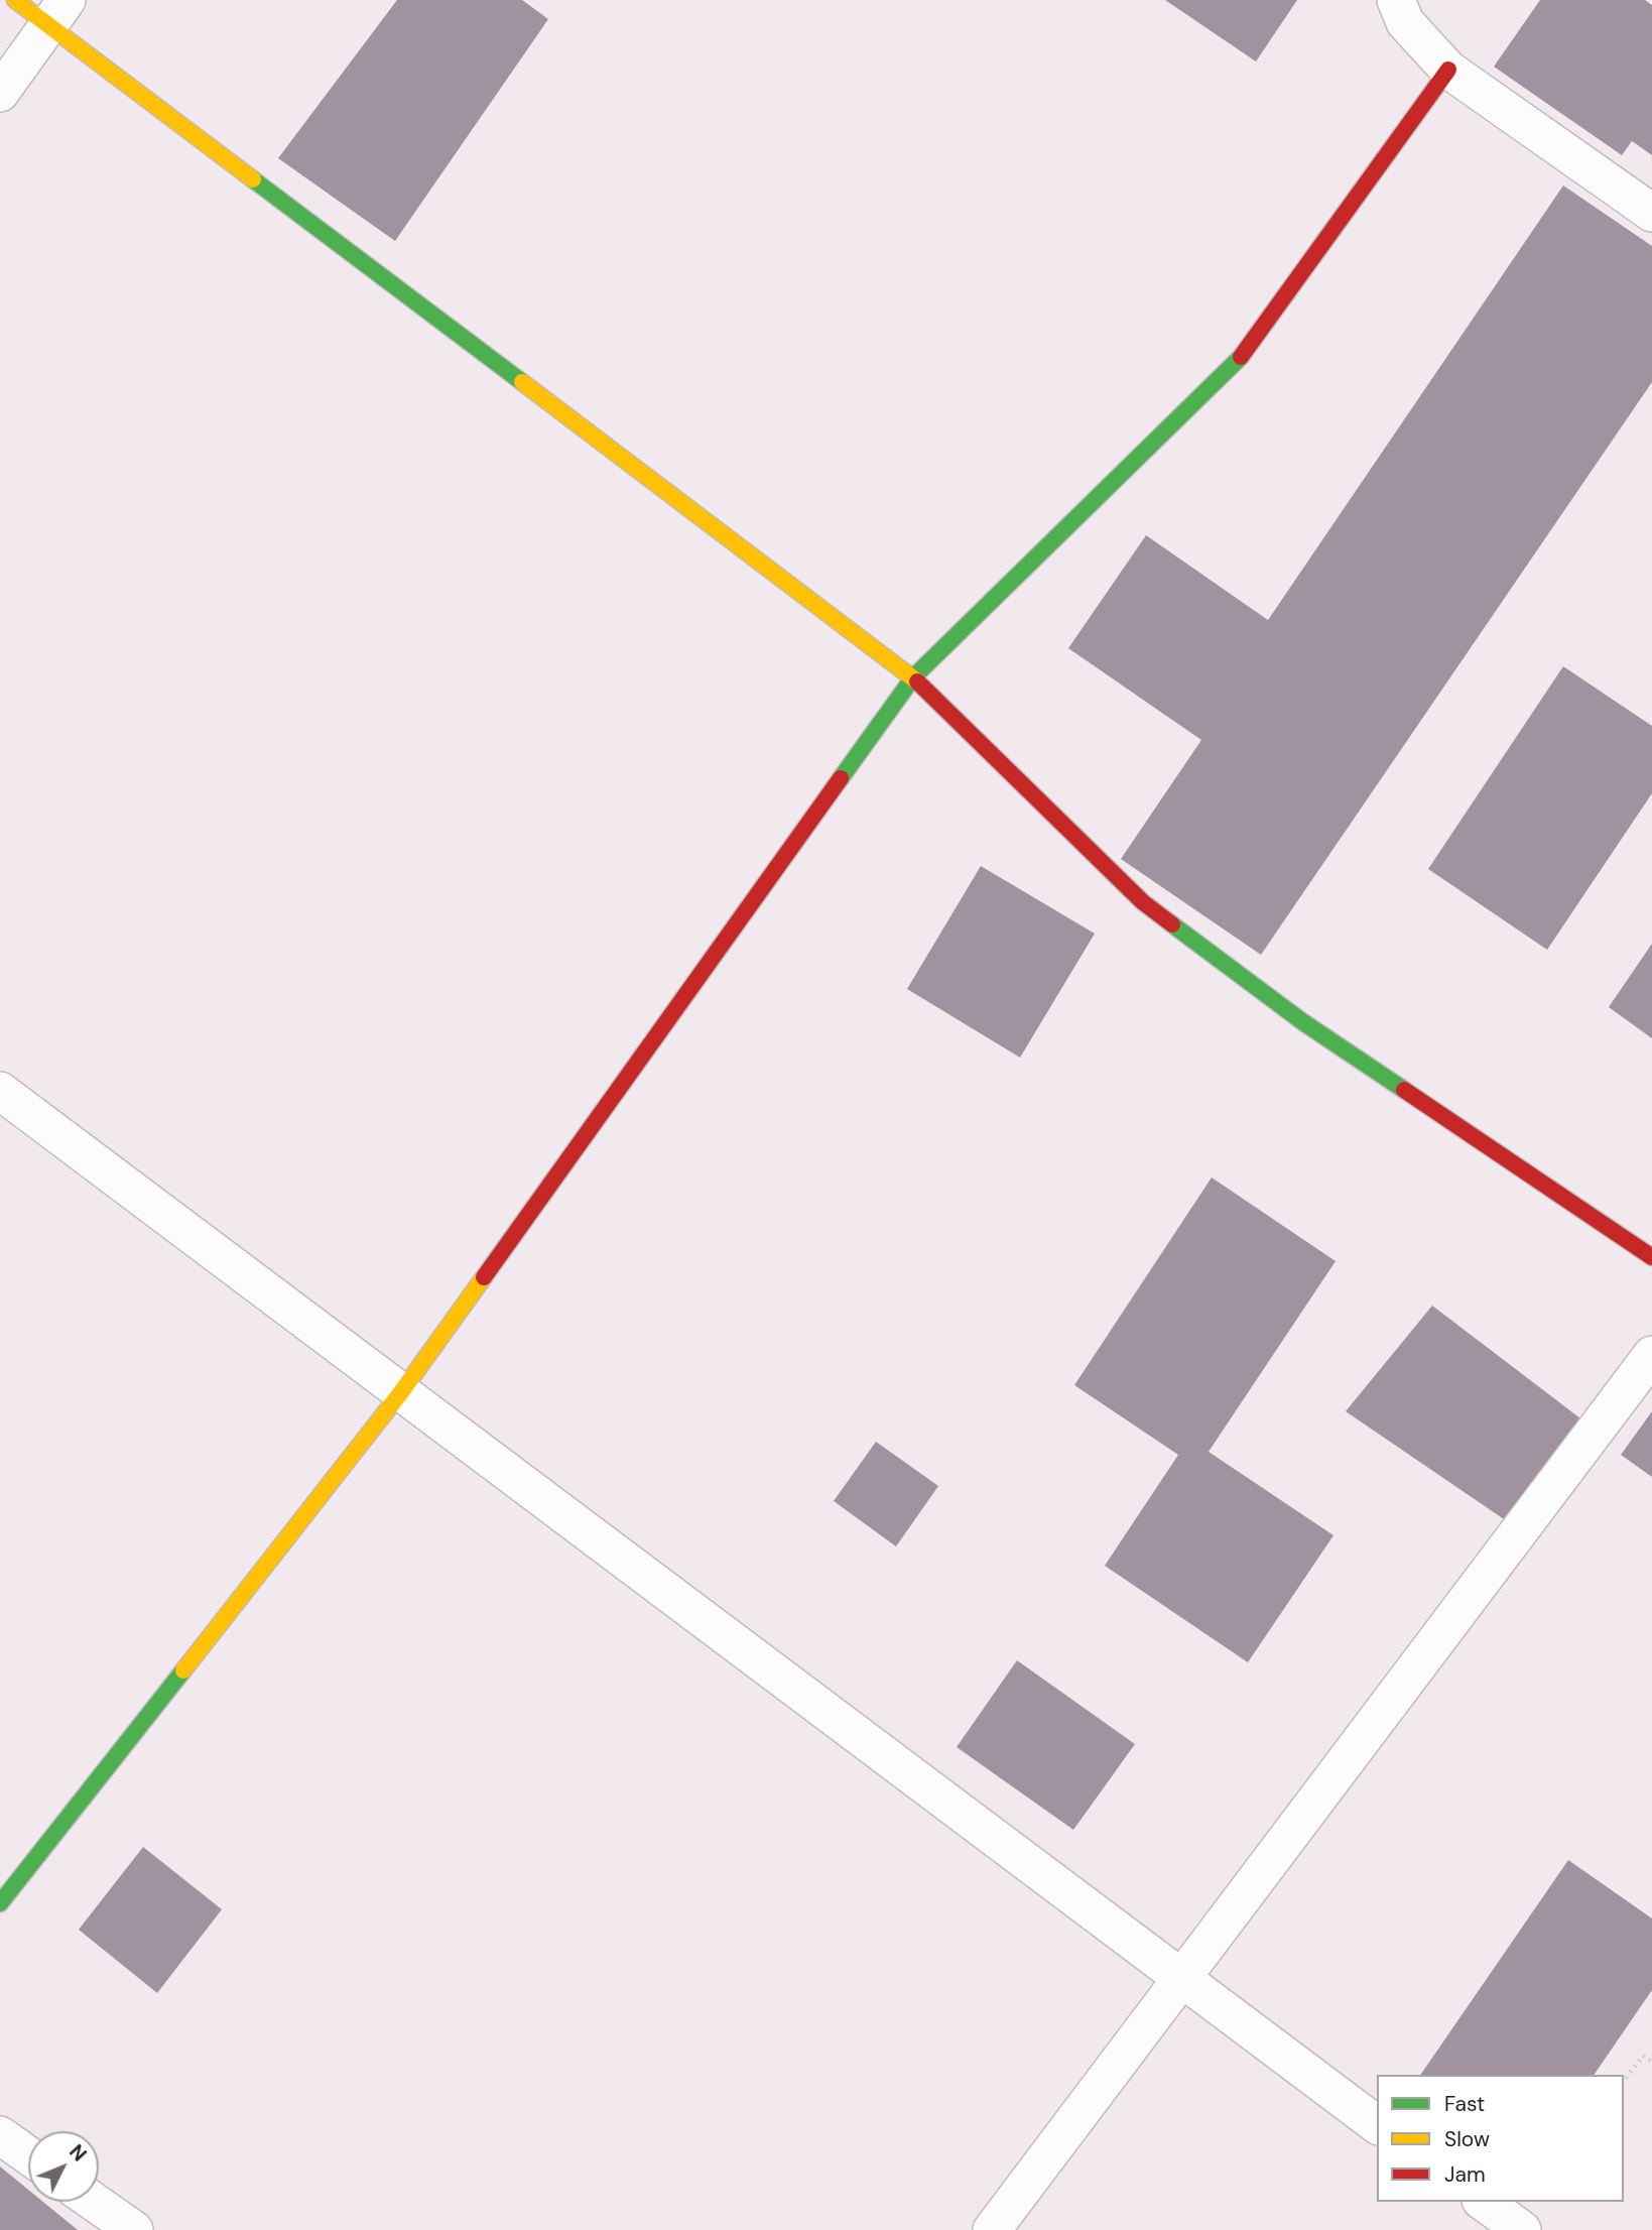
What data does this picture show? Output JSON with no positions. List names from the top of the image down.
{
  "legend": ["Fast", "Slow", "Jam"],
  "north": "top right"
}
